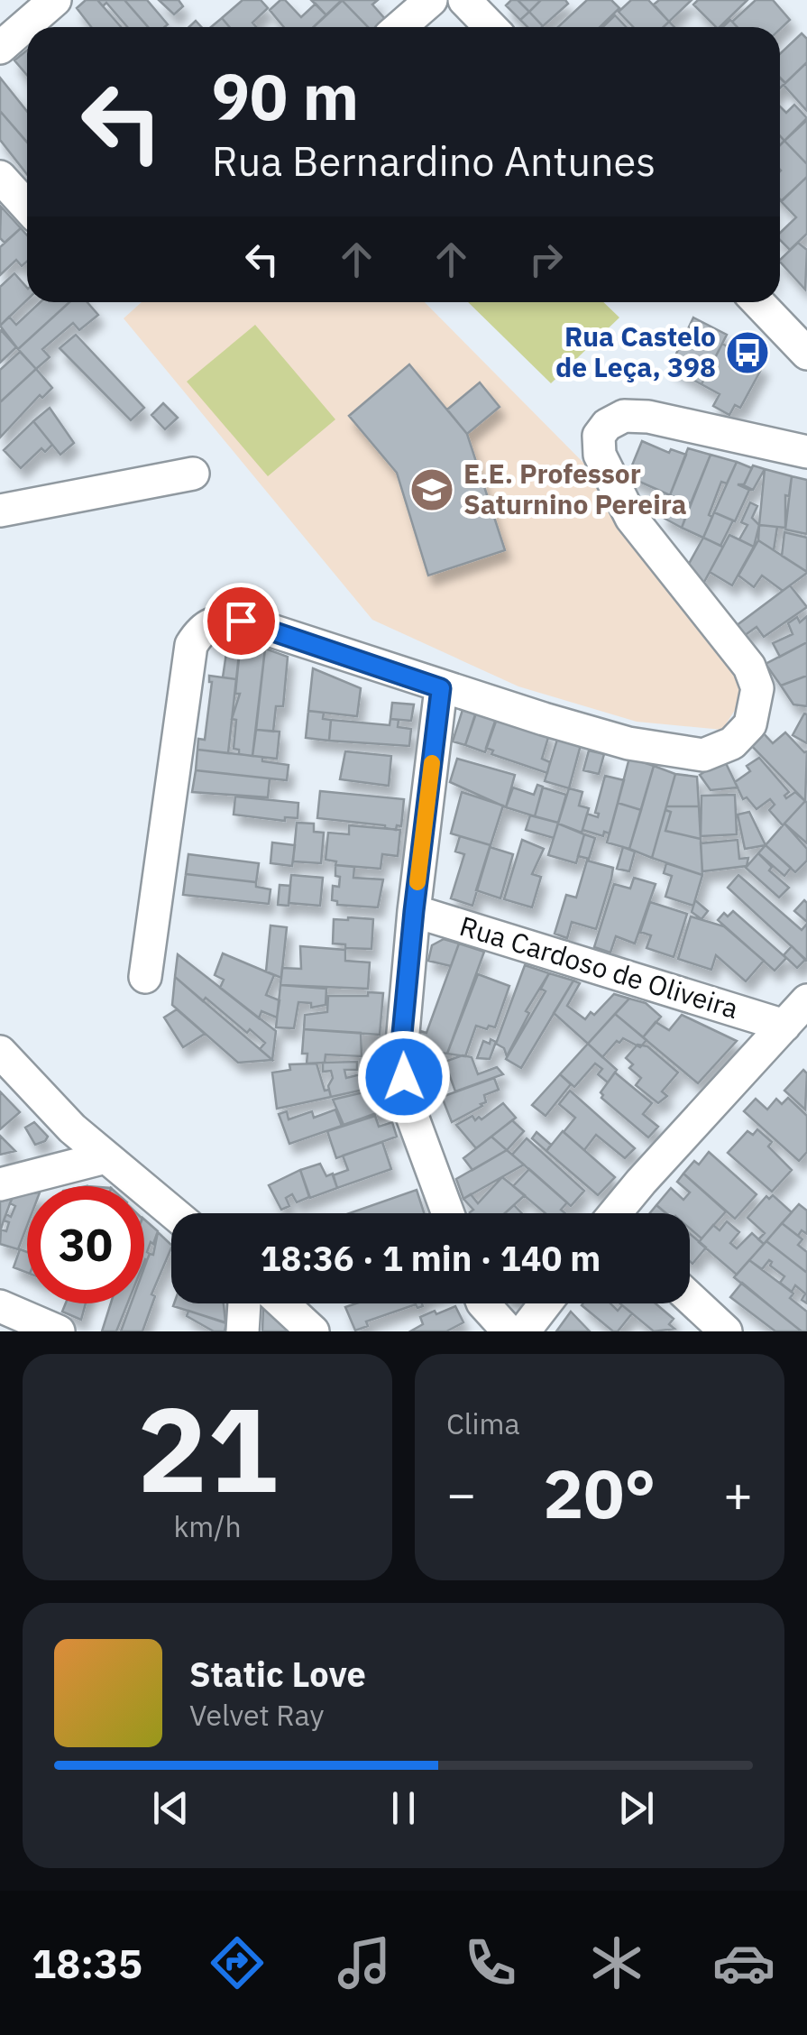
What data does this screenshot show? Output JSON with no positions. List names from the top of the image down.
{
  "streets": {
    "street": ["Rua Cardoso de Oliveira"]
  },
  "places": {
    "bus stop": ["Rua Castelo de Leça, 398"],
    "school or university": ["E.E. Professor Saturnino Pereira"]
  },
  "page": {
    "turn": ["90 m", "Rua Bernardino Antunes"],
    "limit": "30",
    "trip": "18:36 · 1 min · 140 m",
    "tile": [
      ["21", "km/h"],
      "Clima"
    ],
    "heat": ["−", "20°", "+"],
    "song": ["Static Love", "Velvet Ray"],
    "tabs": "18:35"
  }
}
